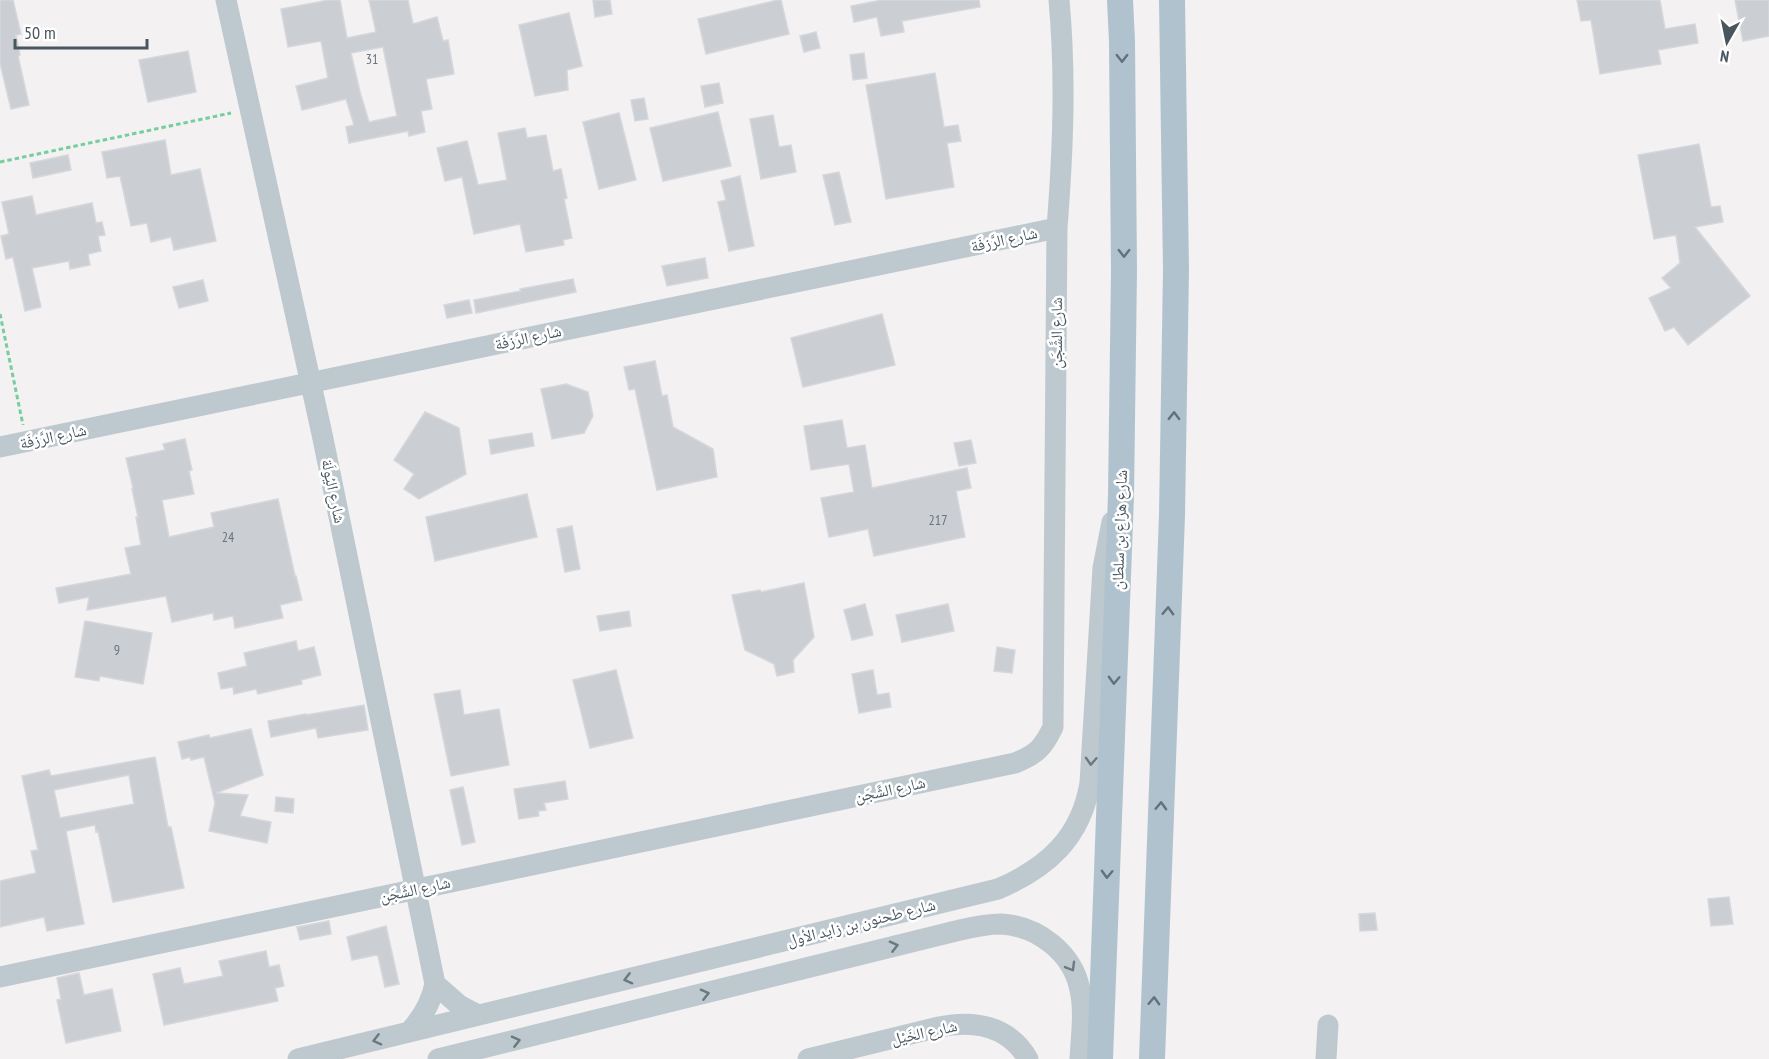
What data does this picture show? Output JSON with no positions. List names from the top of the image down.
{
  "streets": {
    "main road": ["شارع هزاع بن سلطان"],
    "street": [
      "شارع الرَّزفَة",
      "شارع الشَّجَن",
      "شارع اليُولَة",
      "شارع طحنون بن زايد الأول",
      "شارع الخَيْل"
    ]
  },
  "crossings": [
    ["شارع الرَّزفَة", "شارع الشَّجَن"],
    ["شارع الرَّزفَة", "شارع اليُولَة"],
    ["شارع الشَّجَن", "شارع اليُولَة"],
    ["شارع هزاع بن سلطان", "شارع طحنون بن زايد الأول"]
  ],
  "house_numbers": [
    "31",
    "217",
    "24",
    "9"
  ],
  "scale_bar": "50 m",
  "north": "bottom"
}
